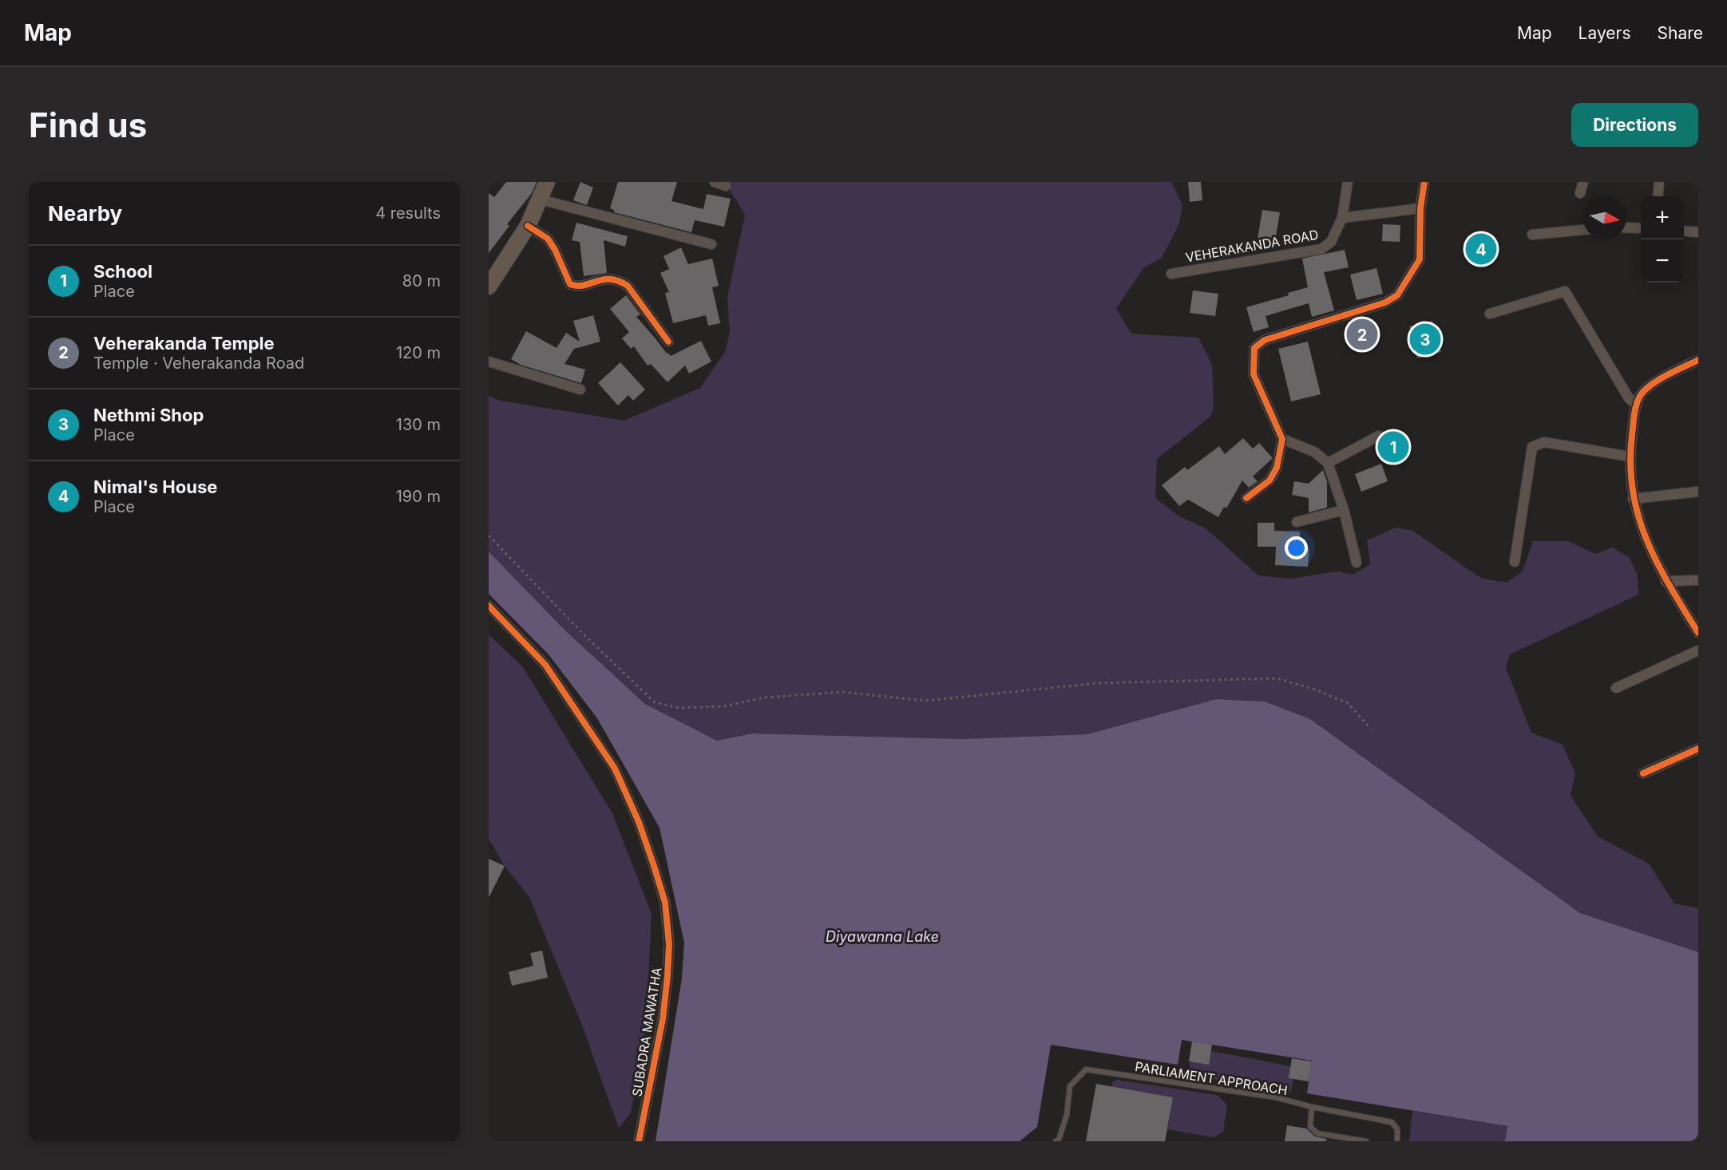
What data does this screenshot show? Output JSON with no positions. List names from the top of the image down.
{
  "streets": {
    "street": ["VEHERAKANDA ROAD", "SUBADRA MAWATHA"],
    "lane": ["PARLIAMENT APPROACH"]
  },
  "water": ["Diyawanna Lake"],
  "north": "right",
  "page": {
    "header": "Map",
    "nav": ["Map", "Layers", "Share"],
    "buttons": "Directions",
    "title": "Find us",
    "heading": ["Nearby", "4 results"],
    "map_buttons": ["+", "−"],
    "pins": [
      "4",
      "2",
      "3",
      "1"
    ],
    "list": [
      {
        "mark": "1",
        "name": "School",
        "note": "Place",
        "value": "80 m"
      },
      {
        "mark": "2",
        "name": "Veherakanda Temple",
        "note": "Temple · Veherakanda Road",
        "value": "120 m"
      },
      {
        "mark": "3",
        "name": "Nethmi Shop",
        "note": "Place",
        "value": "130 m"
      },
      {
        "mark": "4",
        "name": "Nimal's House",
        "note": "Place",
        "value": "190 m"
      }
    ]
  }
}
